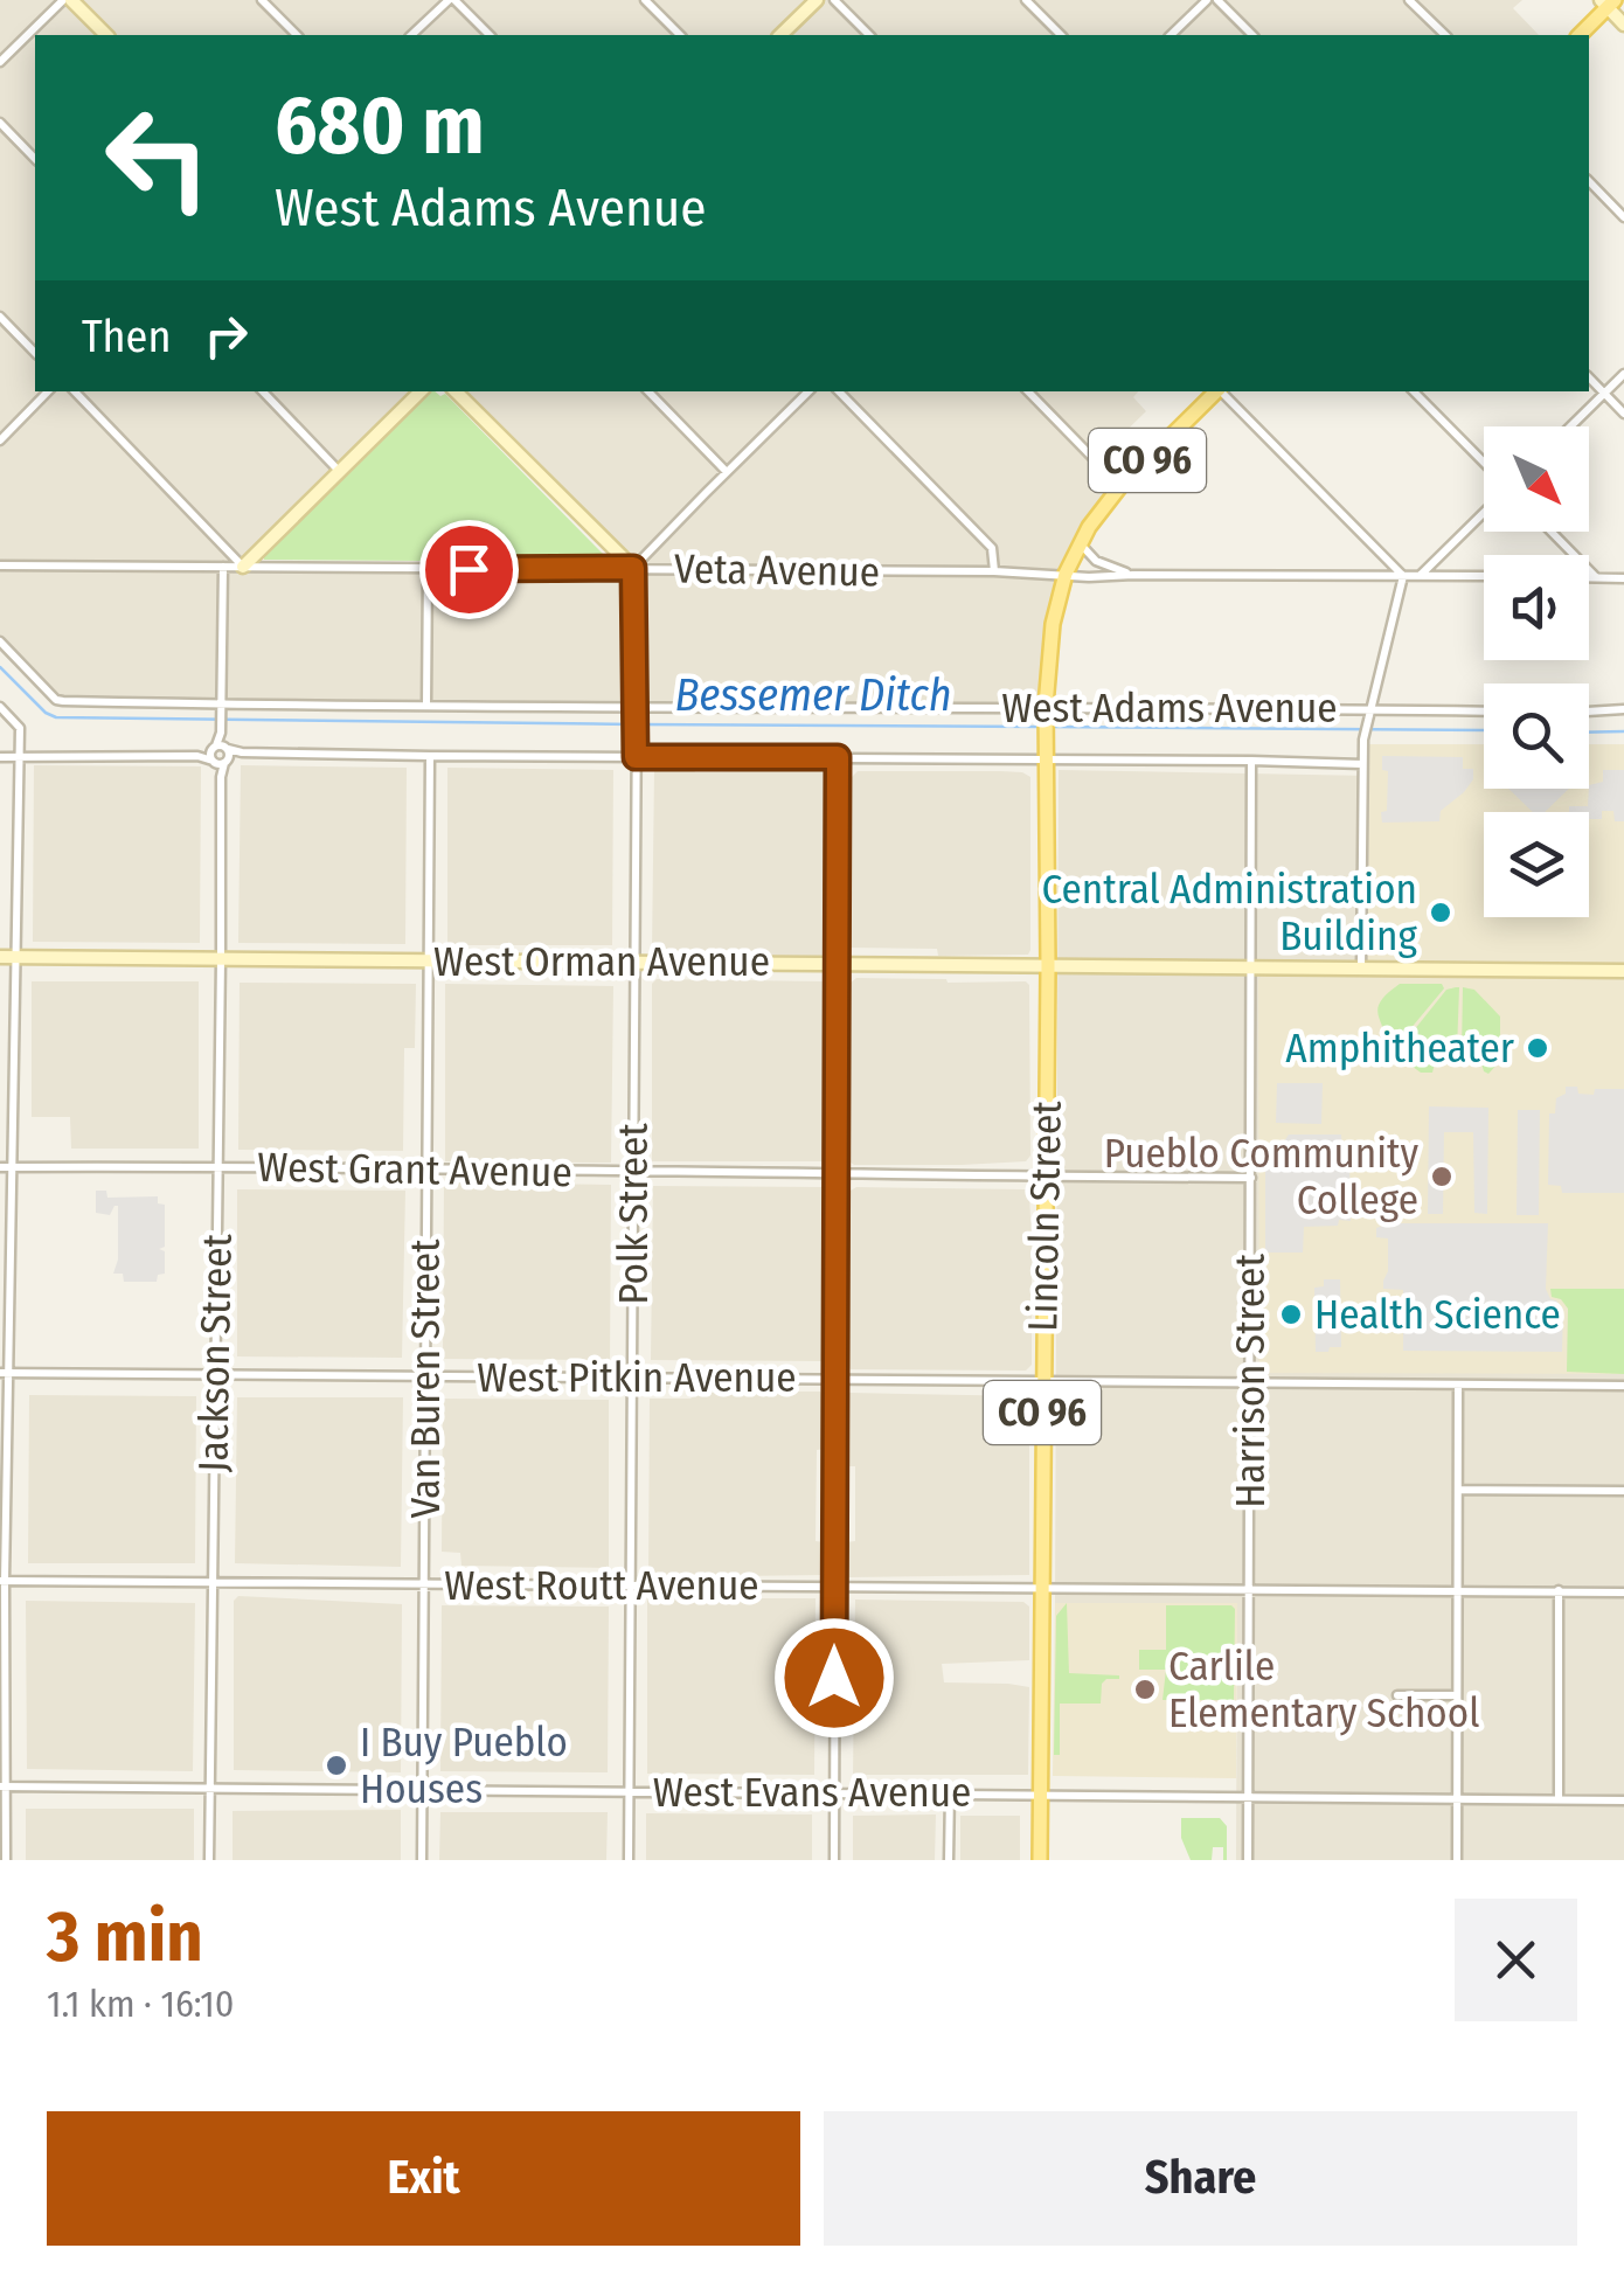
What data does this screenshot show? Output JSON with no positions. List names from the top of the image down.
{
  "streets": {
    "main road": ["CO 96", "Lincoln Street"],
    "street": [
      "Veta Avenue",
      "West Adams Avenue",
      "West Orman Avenue",
      "West Grant Avenue",
      "Polk Street",
      "Jackson Street",
      "West Pitkin Avenue",
      "Van Buren Street",
      "Harrison Street",
      "West Routt Avenue",
      "West Evans Avenue"
    ]
  },
  "crossings": [
    ["CO 96", "Veta Avenue"],
    ["CO 96", "Lincoln Street"],
    ["Veta Avenue", "Polk Street"],
    ["Veta Avenue", "Lincoln Street"],
    ["Veta Avenue", "Jackson Street"],
    ["West Adams Avenue", "Polk Street"],
    ["West Adams Avenue", "Lincoln Street"],
    ["West Adams Avenue", "Jackson Street"],
    ["West Adams Avenue", "Van Buren Street"],
    ["West Adams Avenue", "Harrison Street"],
    ["West Orman Avenue", "Polk Street"],
    ["West Orman Avenue", "Lincoln Street"],
    ["West Orman Avenue", "Jackson Street"],
    ["West Orman Avenue", "Van Buren Street"],
    ["West Orman Avenue", "Harrison Street"],
    ["West Grant Avenue", "Polk Street"],
    ["West Grant Avenue", "Lincoln Street"],
    ["West Grant Avenue", "Jackson Street"],
    ["West Grant Avenue", "Van Buren Street"],
    ["West Grant Avenue", "Harrison Street"],
    ["Polk Street", "West Pitkin Avenue"],
    ["Polk Street", "West Routt Avenue"],
    ["Polk Street", "West Evans Avenue"],
    ["Lincoln Street", "West Pitkin Avenue"],
    ["Lincoln Street", "West Routt Avenue"],
    ["Lincoln Street", "West Evans Avenue"],
    ["Jackson Street", "West Pitkin Avenue"],
    ["Jackson Street", "West Routt Avenue"],
    ["Jackson Street", "West Evans Avenue"],
    ["West Pitkin Avenue", "Van Buren Street"],
    ["West Pitkin Avenue", "Harrison Street"],
    ["Van Buren Street", "West Routt Avenue"],
    ["Van Buren Street", "West Evans Avenue"],
    ["Harrison Street", "West Routt Avenue"],
    ["Harrison Street", "West Evans Avenue"]
  ],
  "water": ["Bessemer Ditch"],
  "places": [
    "Central Administration Building",
    "Amphitheater",
    "Pueblo Community College",
    "Health Science",
    "Carlile Elementary School",
    "I Buy Pueblo Houses"
  ],
  "north": "bottom right",
  "page": {
    "turn": ["680 m", "West Adams Avenue"],
    "then": "Then",
    "heading": ["3 min", "1.1 km · 16:10"],
    "buttons": ["Exit", "Share"]
  }
}
